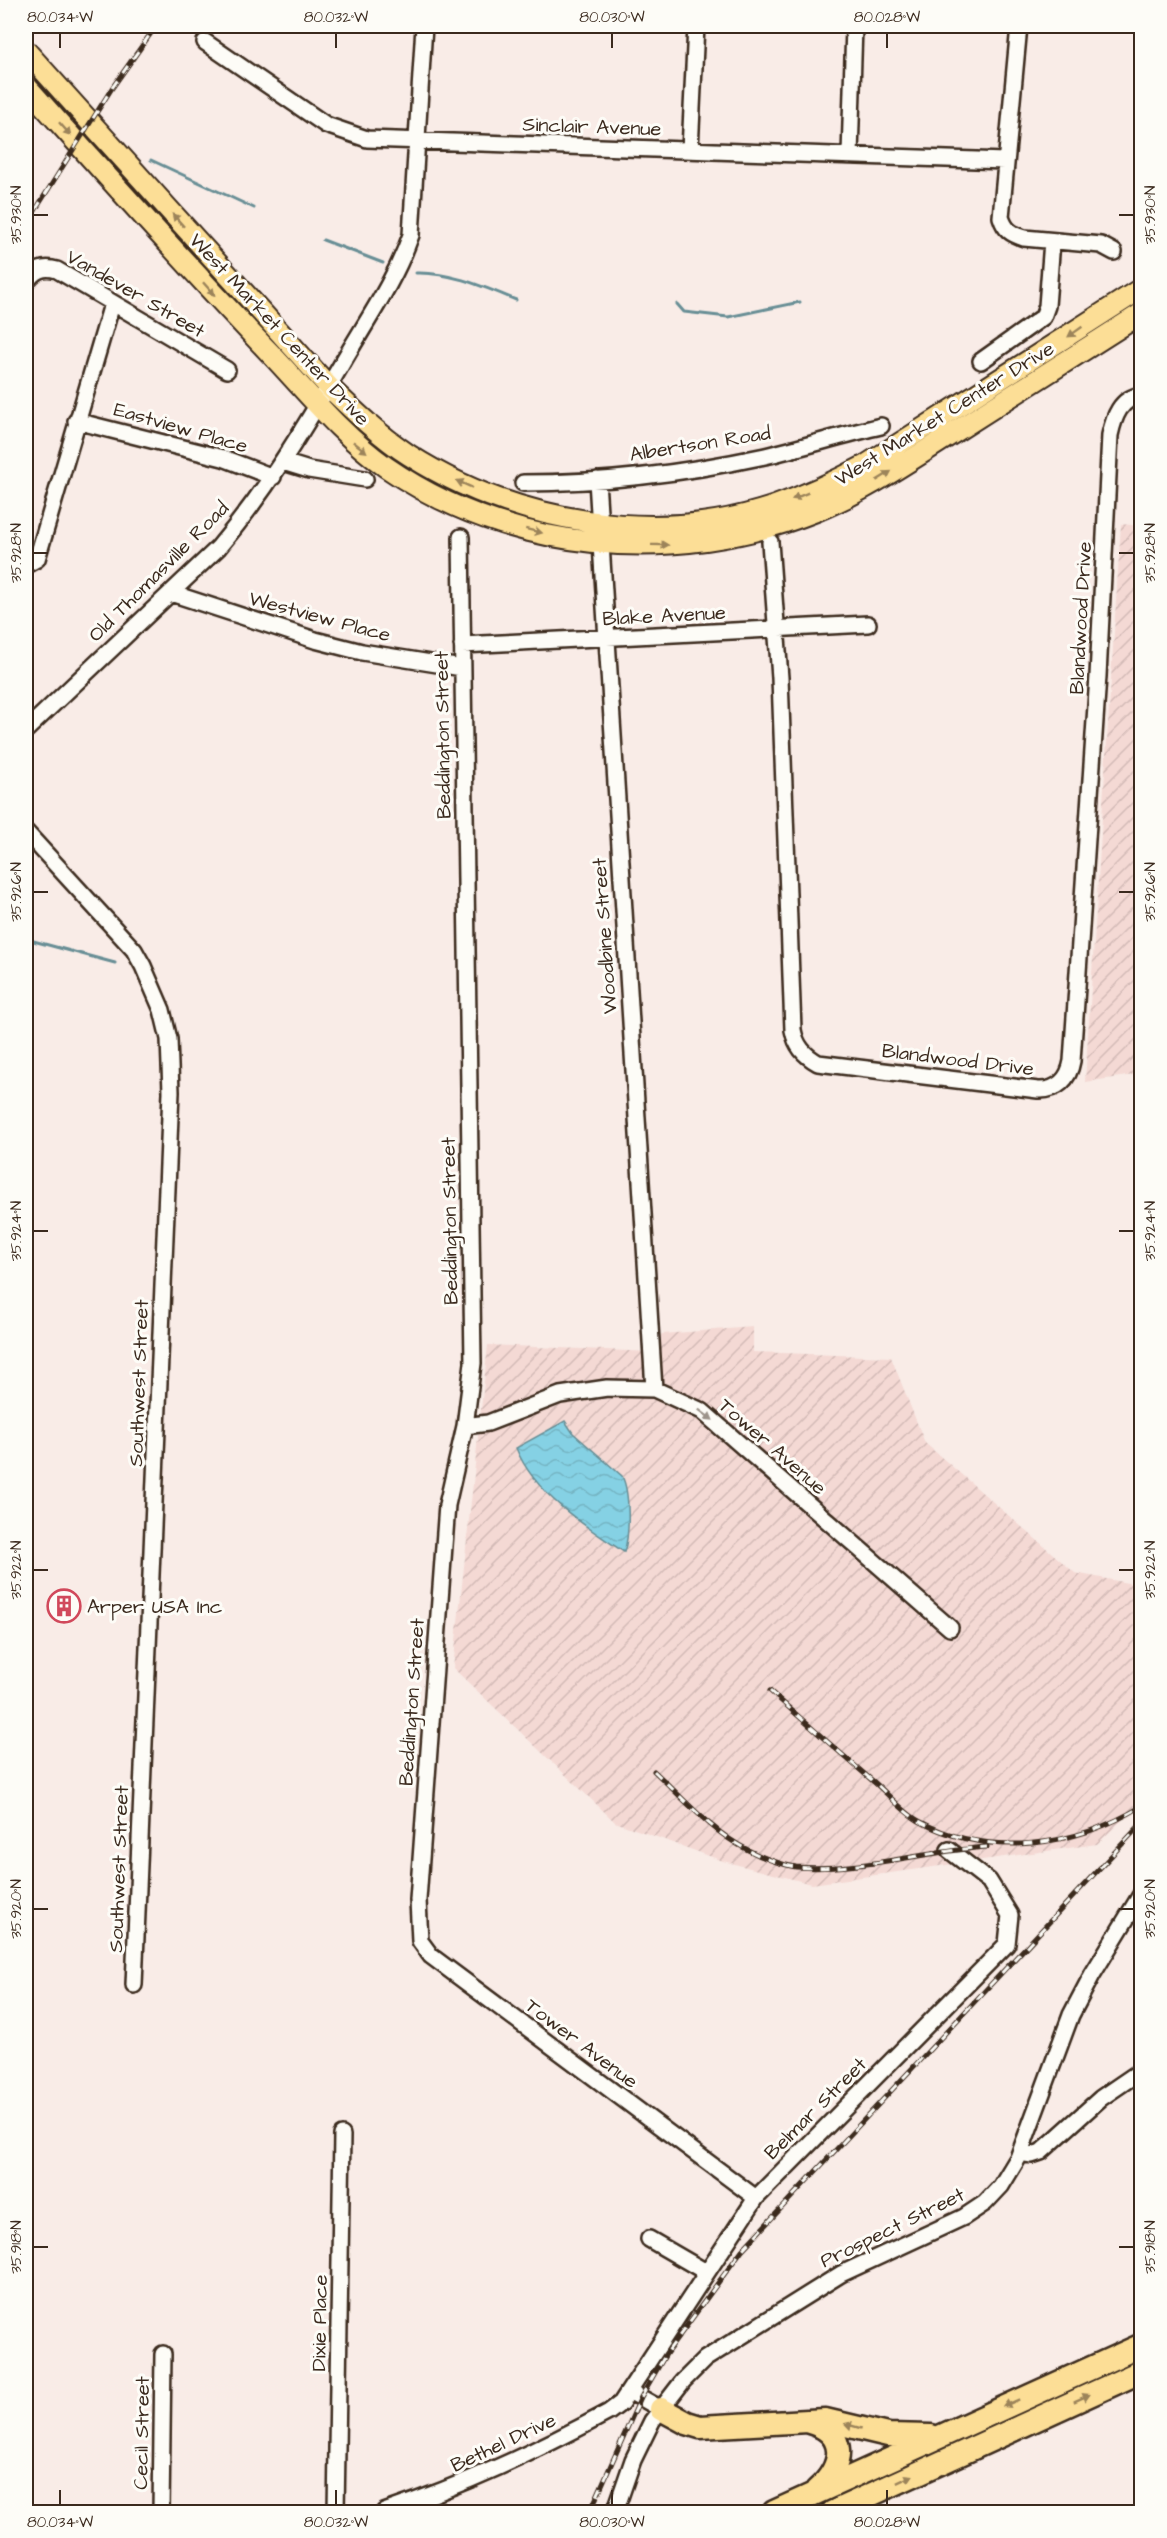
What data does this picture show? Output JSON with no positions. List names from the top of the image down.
{
  "streets": {
    "main road": ["West Market Center Drive"],
    "street": [
      "Sinclair Avenue",
      "Vandever Street",
      "Eastview Place",
      "Albertson Road",
      "Old Thomasville Road",
      "Blake Avenue",
      "Westview Place",
      "Blandwood Drive",
      "Beddington Street",
      "Woodbine Street",
      "Southwest Street",
      "Tower Avenue",
      "Belmar Street",
      "Prospect Street",
      "Dixie Place",
      "Cecil Street",
      "Bethel Drive"
    ]
  },
  "crossings": [
    ["Sinclair Avenue", "Old Thomasville Road"],
    ["West Market Center Drive", "Old Thomasville Road"],
    ["West Market Center Drive", "Woodbine Street"],
    ["Eastview Place", "Old Thomasville Road"],
    ["Albertson Road", "Woodbine Street"],
    ["Old Thomasville Road", "Westview Place"],
    ["Blake Avenue", "Blandwood Drive"],
    ["Blake Avenue", "Beddington Street"],
    ["Blake Avenue", "Woodbine Street"],
    ["Westview Place", "Beddington Street"],
    ["Beddington Street", "Tower Avenue"],
    ["Woodbine Street", "Tower Avenue"],
    ["Tower Avenue", "Belmar Street"],
    ["Belmar Street", "Bethel Drive"]
  ],
  "one_way": ["Tower Avenue"],
  "places": {
    "building": ["Arper USA Inc"]
  },
  "coordinates": [
    "80.034°W",
    "80.032°W",
    "80.030°W",
    "80.028°W",
    "35.930°N",
    "35.928°N",
    "35.926°N",
    "35.924°N",
    "35.922°N",
    "35.920°N",
    "35.918°N"
  ]
}
